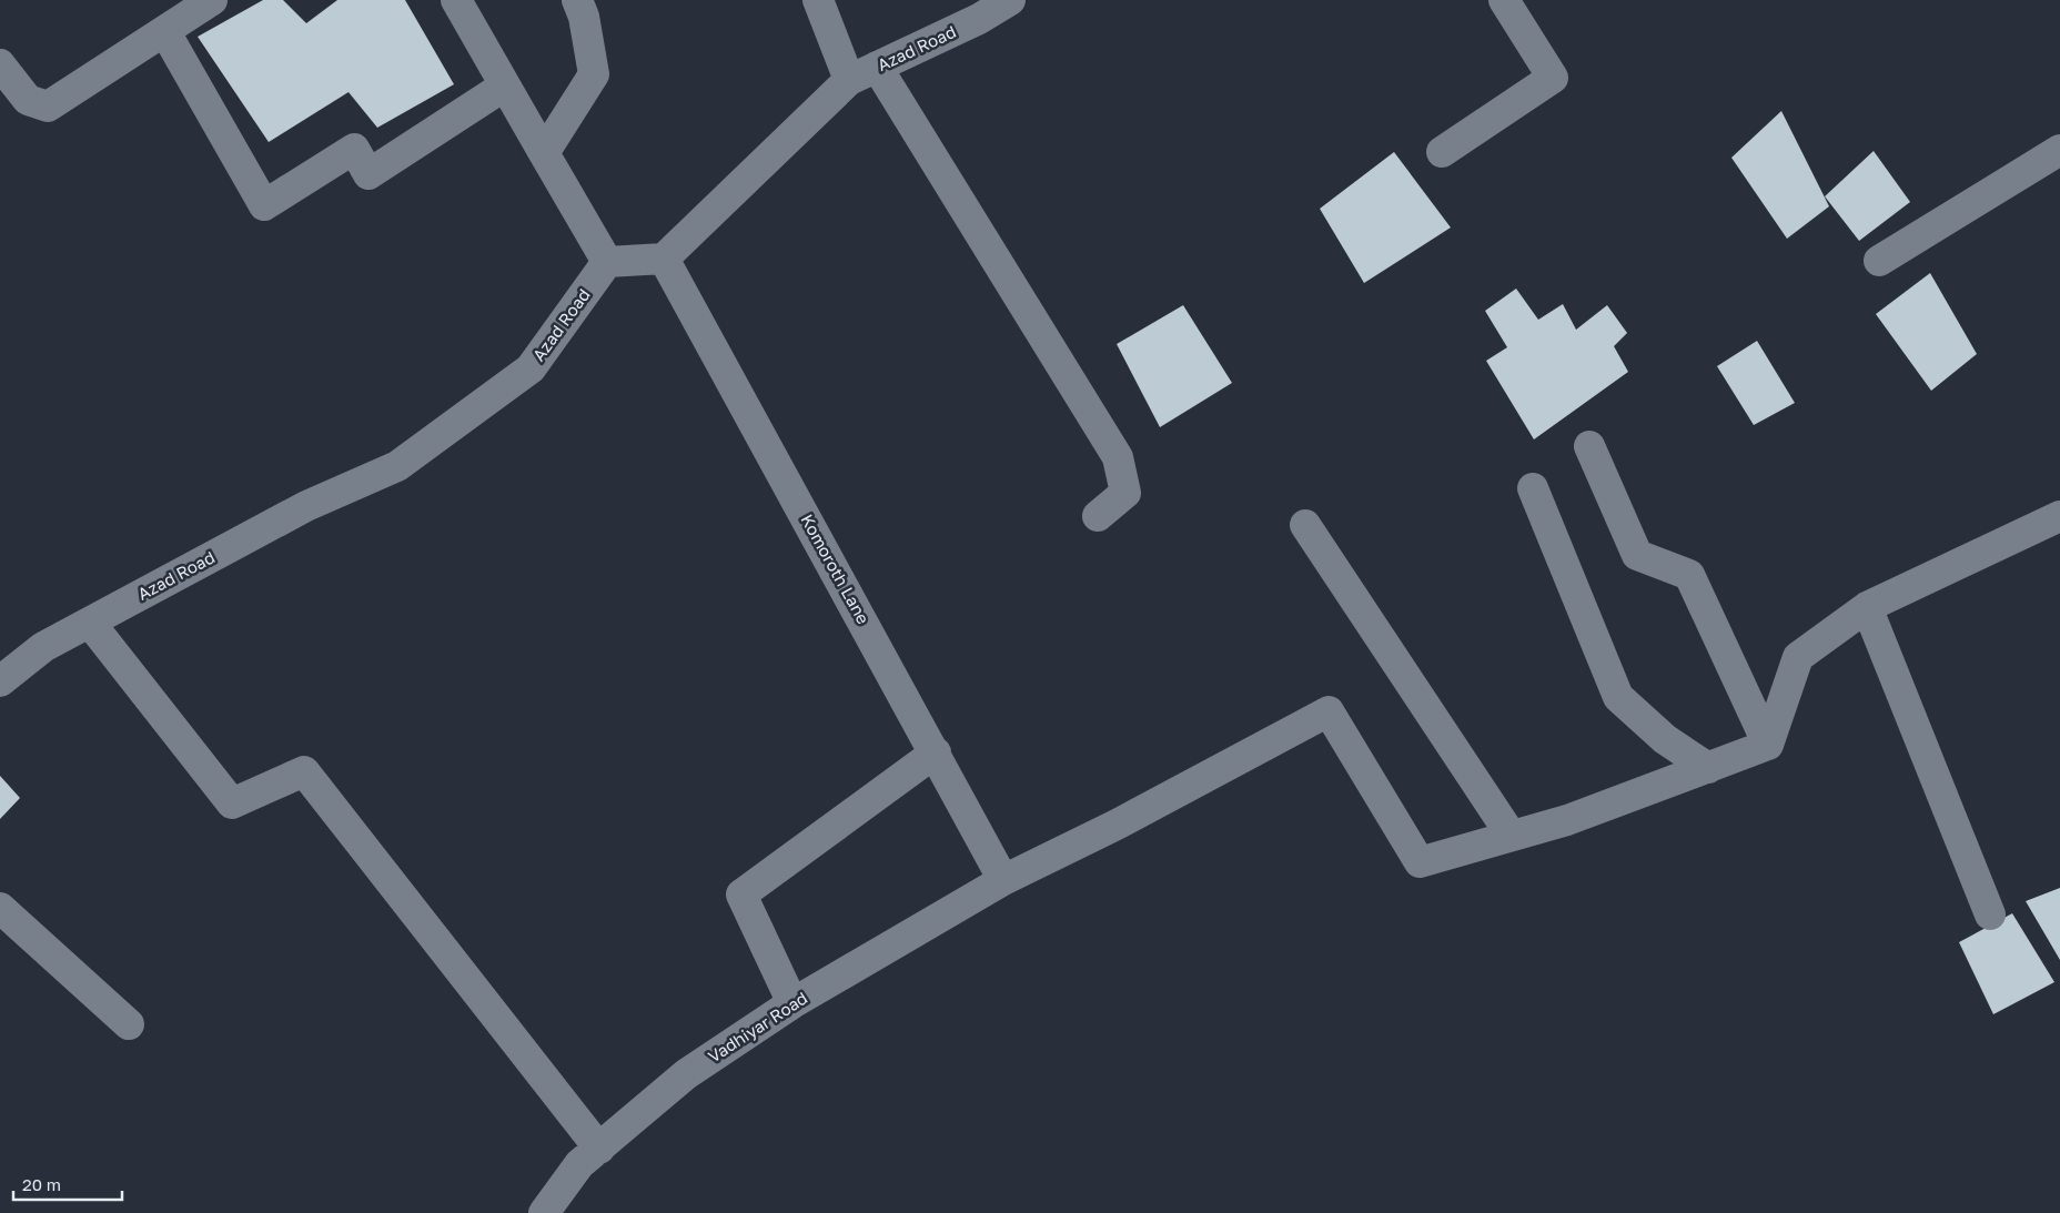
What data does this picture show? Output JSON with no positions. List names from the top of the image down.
{
  "streets": {
    "street": ["Azad Road", "Komoroth Lane", "Vadhiyar Road"]
  },
  "crossings": [
    ["Azad Road", "Komoroth Lane"],
    ["Komoroth Lane", "Vadhiyar Road"]
  ],
  "scale_bar": "20 m"
}
